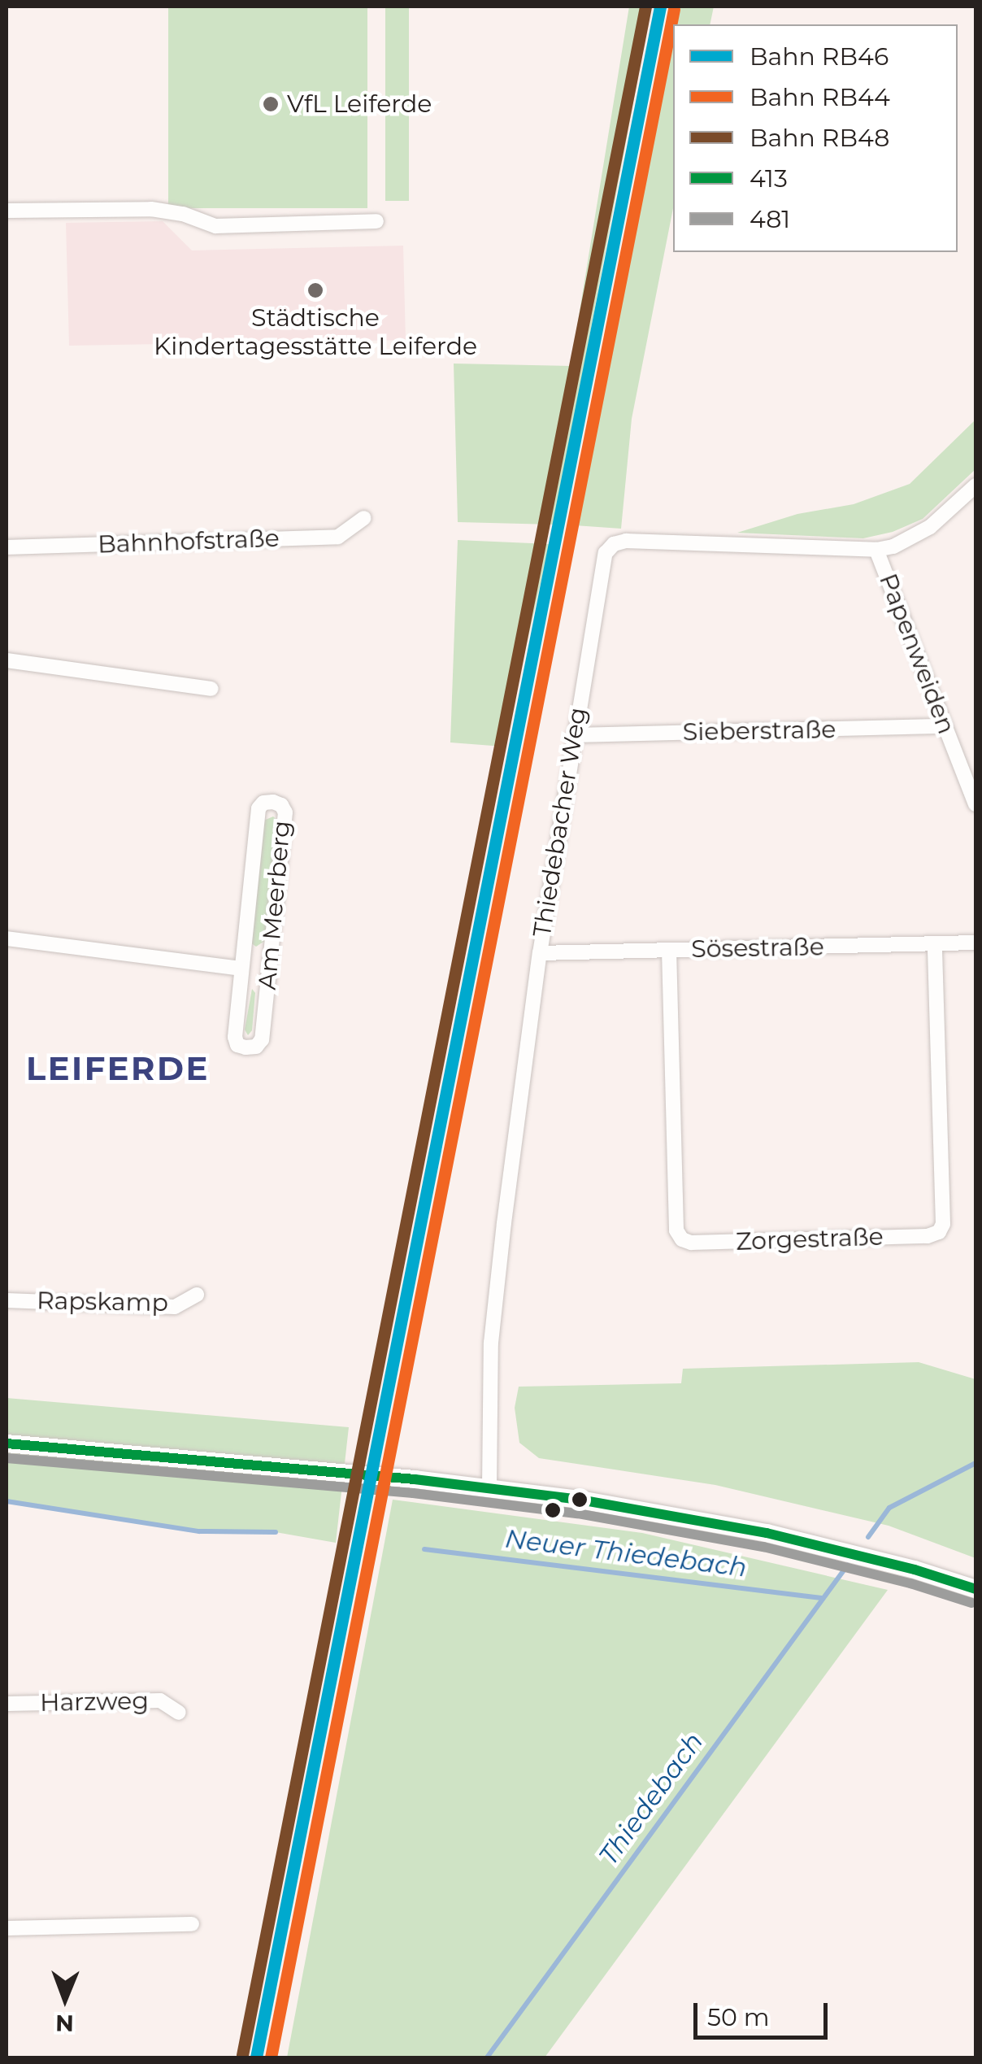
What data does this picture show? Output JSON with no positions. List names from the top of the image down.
{
  "streets": {
    "street": [
      "Bahnhofstraße",
      "Papenweiden",
      "Sieberstraße",
      "Thiedebacher Weg",
      "Am Meerberg",
      "Sösestraße",
      "Zorgestraße",
      "Rapskamp",
      "Harzweg"
    ]
  },
  "crossings": [
    ["Papenweiden", "Sieberstraße"],
    ["Papenweiden", "Thiedebacher Weg"],
    ["Sieberstraße", "Thiedebacher Weg"],
    ["Thiedebacher Weg", "Sösestraße"],
    ["Sösestraße", "Zorgestraße"]
  ],
  "districts": ["LEIFERDE"],
  "water": ["Neuer Thiedebach", "Thiedebach"],
  "places": ["VfL Leiferde", "Städtische Kindertagesstätte Leiferde"],
  "lines": [
    "rail line RB46",
    "rail line RB48",
    "rail line RB44",
    "transit line 413",
    "transit line 481"
  ],
  "legend": [
    "Bahn RB46",
    "Bahn RB44",
    "Bahn RB48",
    "413",
    "481"
  ],
  "scale_bar": "50 m",
  "north": "bottom"
}
